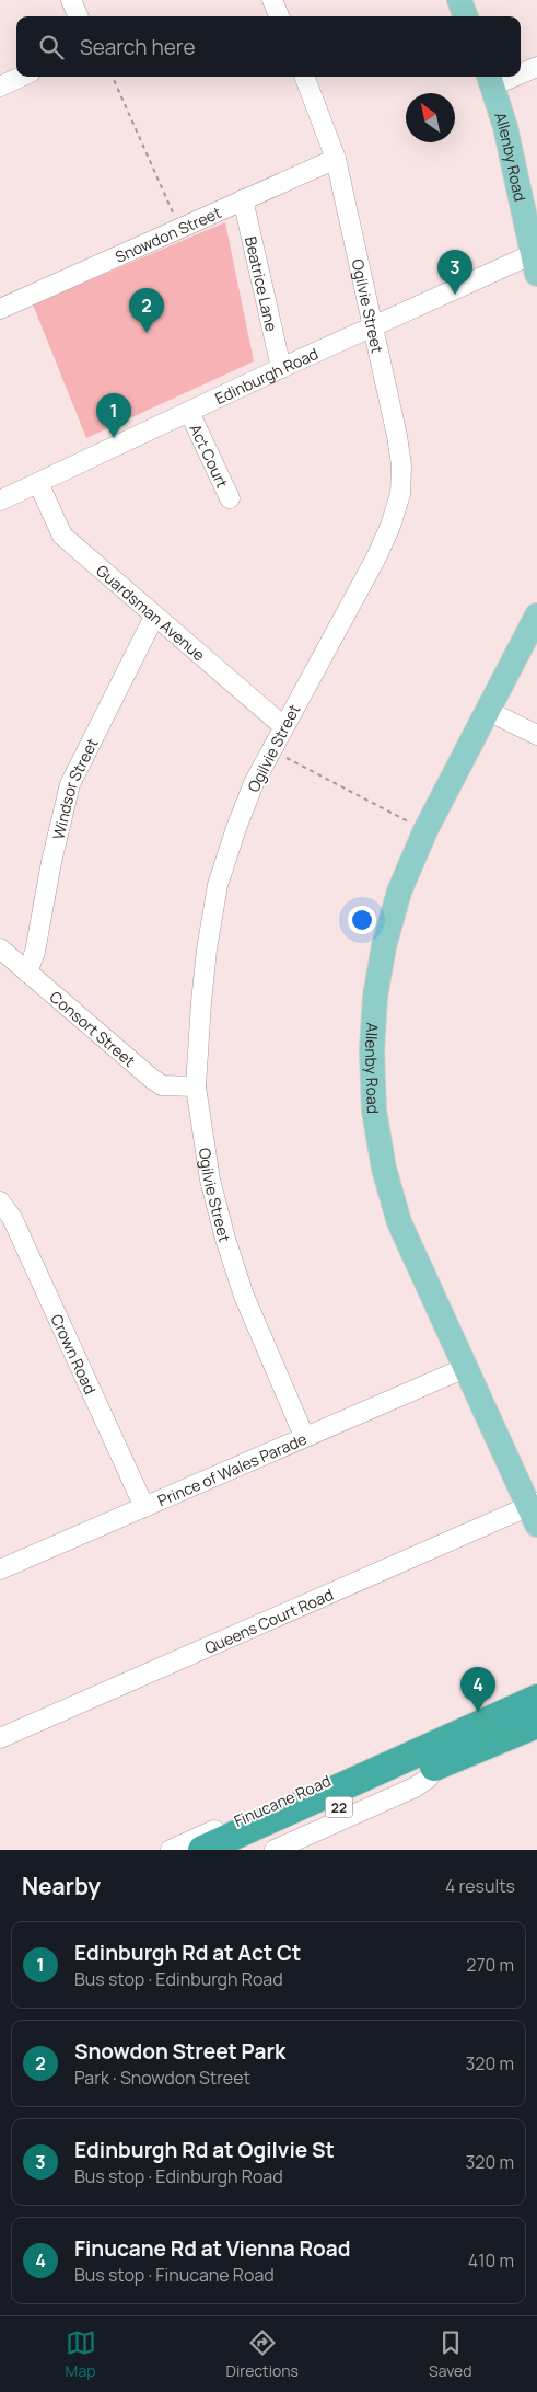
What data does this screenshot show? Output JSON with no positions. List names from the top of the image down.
{
  "streets": {
    "highway": ["Finucane Road", "22"],
    "main road": ["Allenby Road"],
    "street": [
      "Snowdon Street",
      "Beatrice Lane",
      "Ogilvie Street",
      "Edinburgh Road",
      "Act Court",
      "Guardsman Avenue",
      "Windsor Street",
      "Consort Street",
      "Crown Road",
      "Prince of Wales Parade",
      "Queens Court Road"
    ]
  },
  "crossings": [
    ["Allenby Road", "Edinburgh Road"],
    ["Allenby Road", "Prince of Wales Parade"],
    ["Allenby Road", "Queens Court Road"],
    ["Snowdon Street", "Beatrice Lane"],
    ["Snowdon Street", "Ogilvie Street"],
    ["Beatrice Lane", "Edinburgh Road"],
    ["Ogilvie Street", "Edinburgh Road"],
    ["Ogilvie Street", "Guardsman Avenue"],
    ["Ogilvie Street", "Consort Street"],
    ["Ogilvie Street", "Prince of Wales Parade"],
    ["Edinburgh Road", "Act Court"],
    ["Edinburgh Road", "Guardsman Avenue"],
    ["Guardsman Avenue", "Windsor Street"],
    ["Windsor Street", "Consort Street"],
    ["Crown Road", "Prince of Wales Parade"]
  ],
  "north": "top left",
  "page": {
    "search": "Search here",
    "pins": [
      "3",
      "2",
      "1",
      "4"
    ],
    "heading": ["Nearby", "4 results"],
    "list": [
      {
        "mark": "1",
        "name": "Edinburgh Rd at Act Ct",
        "note": "Bus stop · Edinburgh Road",
        "value": "270 m"
      },
      {
        "mark": "2",
        "name": "Snowdon Street Park",
        "note": "Park · Snowdon Street",
        "value": "320 m"
      },
      {
        "mark": "3",
        "name": "Edinburgh Rd at Ogilvie St",
        "note": "Bus stop · Edinburgh Road",
        "value": "320 m"
      },
      {
        "mark": "4",
        "name": "Finucane Rd at Vienna Road",
        "note": "Bus stop · Finucane Road",
        "value": "410 m"
      }
    ],
    "nav": ["Map", "Directions", "Saved"]
  }
}
